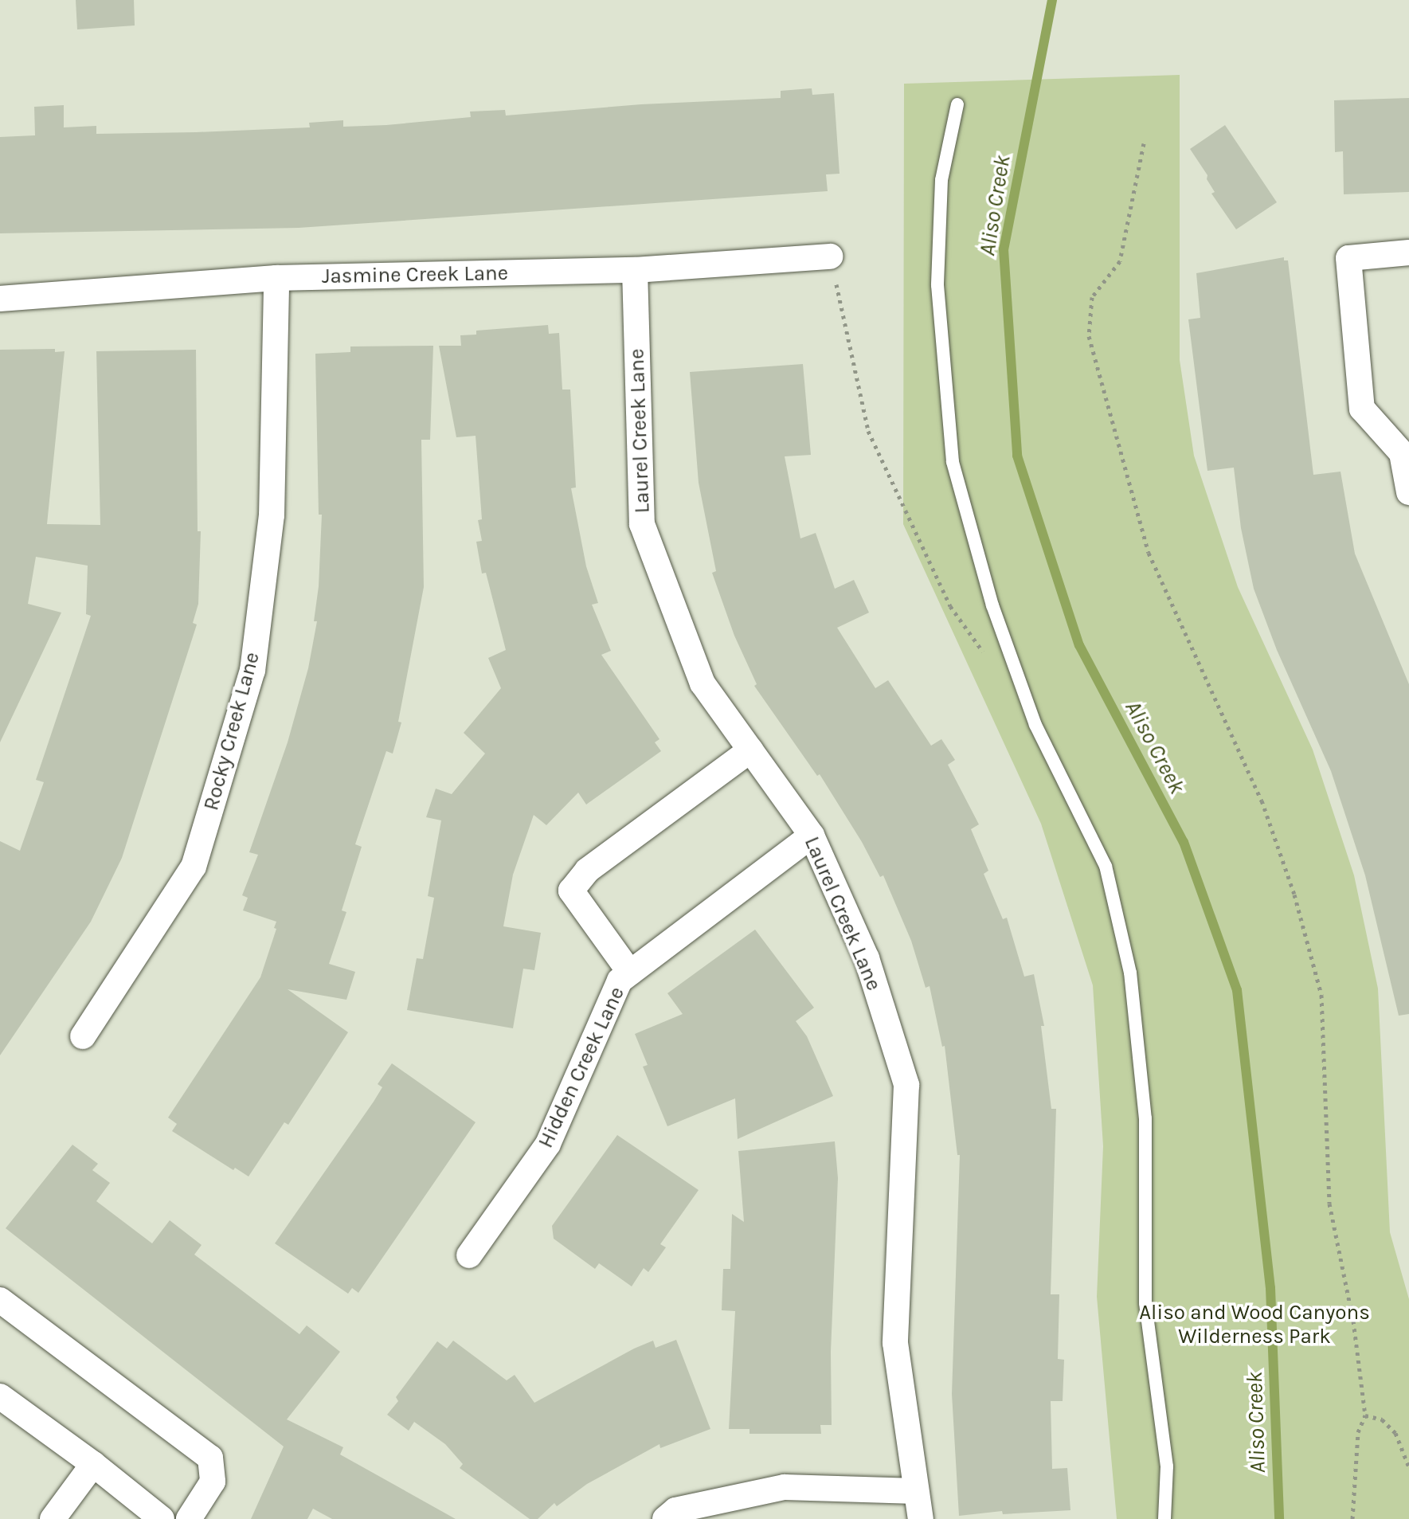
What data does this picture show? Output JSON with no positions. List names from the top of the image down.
{
  "streets": {
    "street": [
      "Jasmine Creek Lane",
      "Laurel Creek Lane",
      "Rocky Creek Lane",
      "Hidden Creek Lane"
    ]
  },
  "crossings": [
    ["Jasmine Creek Lane", "Laurel Creek Lane"],
    ["Jasmine Creek Lane", "Rocky Creek Lane"],
    ["Laurel Creek Lane", "Hidden Creek Lane"]
  ],
  "water": ["Aliso Creek"],
  "parks": ["Aliso and Wood Canyons Wilderness Park"]
}
